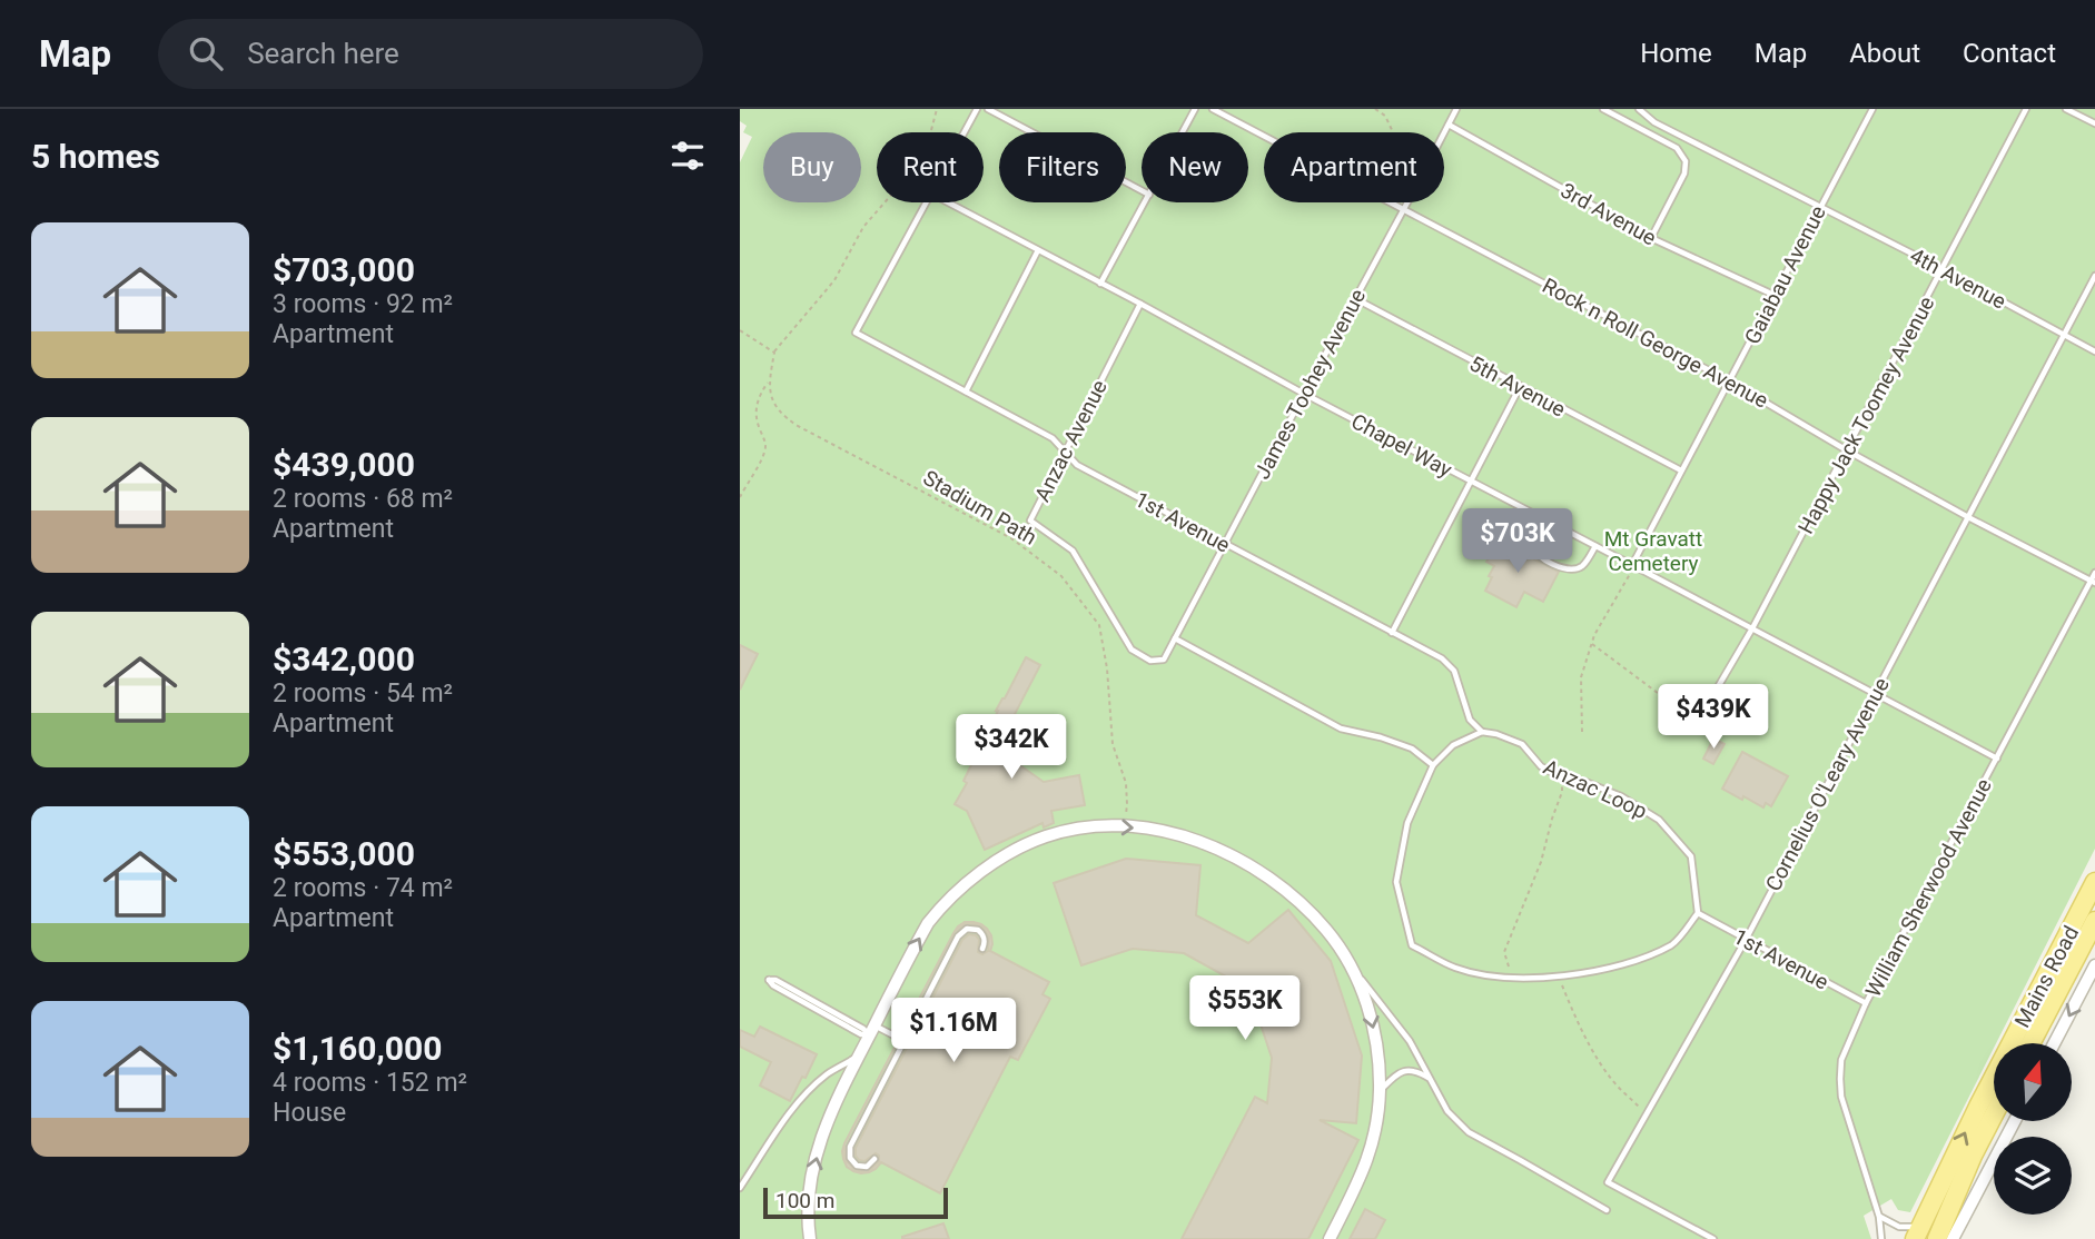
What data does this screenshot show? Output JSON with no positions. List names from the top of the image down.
{
  "streets": {
    "main road": ["Mains Road"],
    "lane": [
      "3rd Avenue",
      "Gaiabau Avenue",
      "4th Avenue",
      "Rock n Roll George Avenue",
      "James Toohey Avenue",
      "5th Avenue",
      "Happy Jack Toomey Avenue",
      "Anzac Avenue",
      "Chapel Way",
      "1st Avenue",
      "Cornelius O'Leary Avenue",
      "Anzac Loop",
      "William Sherwood Avenue"
    ],
    "path": ["Stadium Path"]
  },
  "crossings": [
    ["3rd Avenue", "Gaiabau Avenue"],
    ["3rd Avenue", "James Toohey Avenue"],
    ["Gaiabau Avenue", "4th Avenue"],
    ["Gaiabau Avenue", "Rock n Roll George Avenue"],
    ["Gaiabau Avenue", "5th Avenue"],
    ["Gaiabau Avenue", "Chapel Way"],
    ["4th Avenue", "Happy Jack Toomey Avenue"],
    ["4th Avenue", "Cornelius O'Leary Avenue"],
    ["Rock n Roll George Avenue", "James Toohey Avenue"],
    ["Rock n Roll George Avenue", "Happy Jack Toomey Avenue"],
    ["Rock n Roll George Avenue", "Cornelius O'Leary Avenue"],
    ["Rock n Roll George Avenue", "William Sherwood Avenue"],
    ["James Toohey Avenue", "5th Avenue"],
    ["James Toohey Avenue", "Anzac Avenue"],
    ["James Toohey Avenue", "Chapel Way"],
    ["James Toohey Avenue", "1st Avenue"],
    ["Happy Jack Toomey Avenue", "Chapel Way"],
    ["Anzac Avenue", "Chapel Way"],
    ["Anzac Avenue", "1st Avenue"],
    ["Chapel Way", "Cornelius O'Leary Avenue"],
    ["Chapel Way", "William Sherwood Avenue"],
    ["1st Avenue", "Cornelius O'Leary Avenue"],
    ["1st Avenue", "Anzac Loop"],
    ["1st Avenue", "William Sherwood Avenue"]
  ],
  "parks": ["Mt Gravatt Cemetery"],
  "scale_bar": "100 m",
  "north": "top",
  "page": {
    "header": "Map",
    "search": "Search here",
    "nav": [
      "Home",
      "Map",
      "About",
      "Contact"
    ],
    "heading": "5 homes",
    "chip": [
      "Buy",
      "Rent",
      "Filters",
      "New",
      "Apartment"
    ],
    "list": [
      {
        "name": "$703,000",
        "note": "3 rooms · 92 m² · Apartment"
      },
      {
        "name": "$439,000",
        "note": "2 rooms · 68 m² · Apartment"
      },
      {
        "name": "$342,000",
        "note": "2 rooms · 54 m² · Apartment"
      },
      {
        "name": "$553,000",
        "note": "2 rooms · 74 m² · Apartment"
      },
      {
        "name": "$1,160,000",
        "note": "4 rooms · 152 m² · House"
      }
    ],
    "price": [
      "$703K",
      "$439K",
      "$342K",
      "$553K",
      "$1.16M"
    ],
    "scale": "100 m"
  }
}
